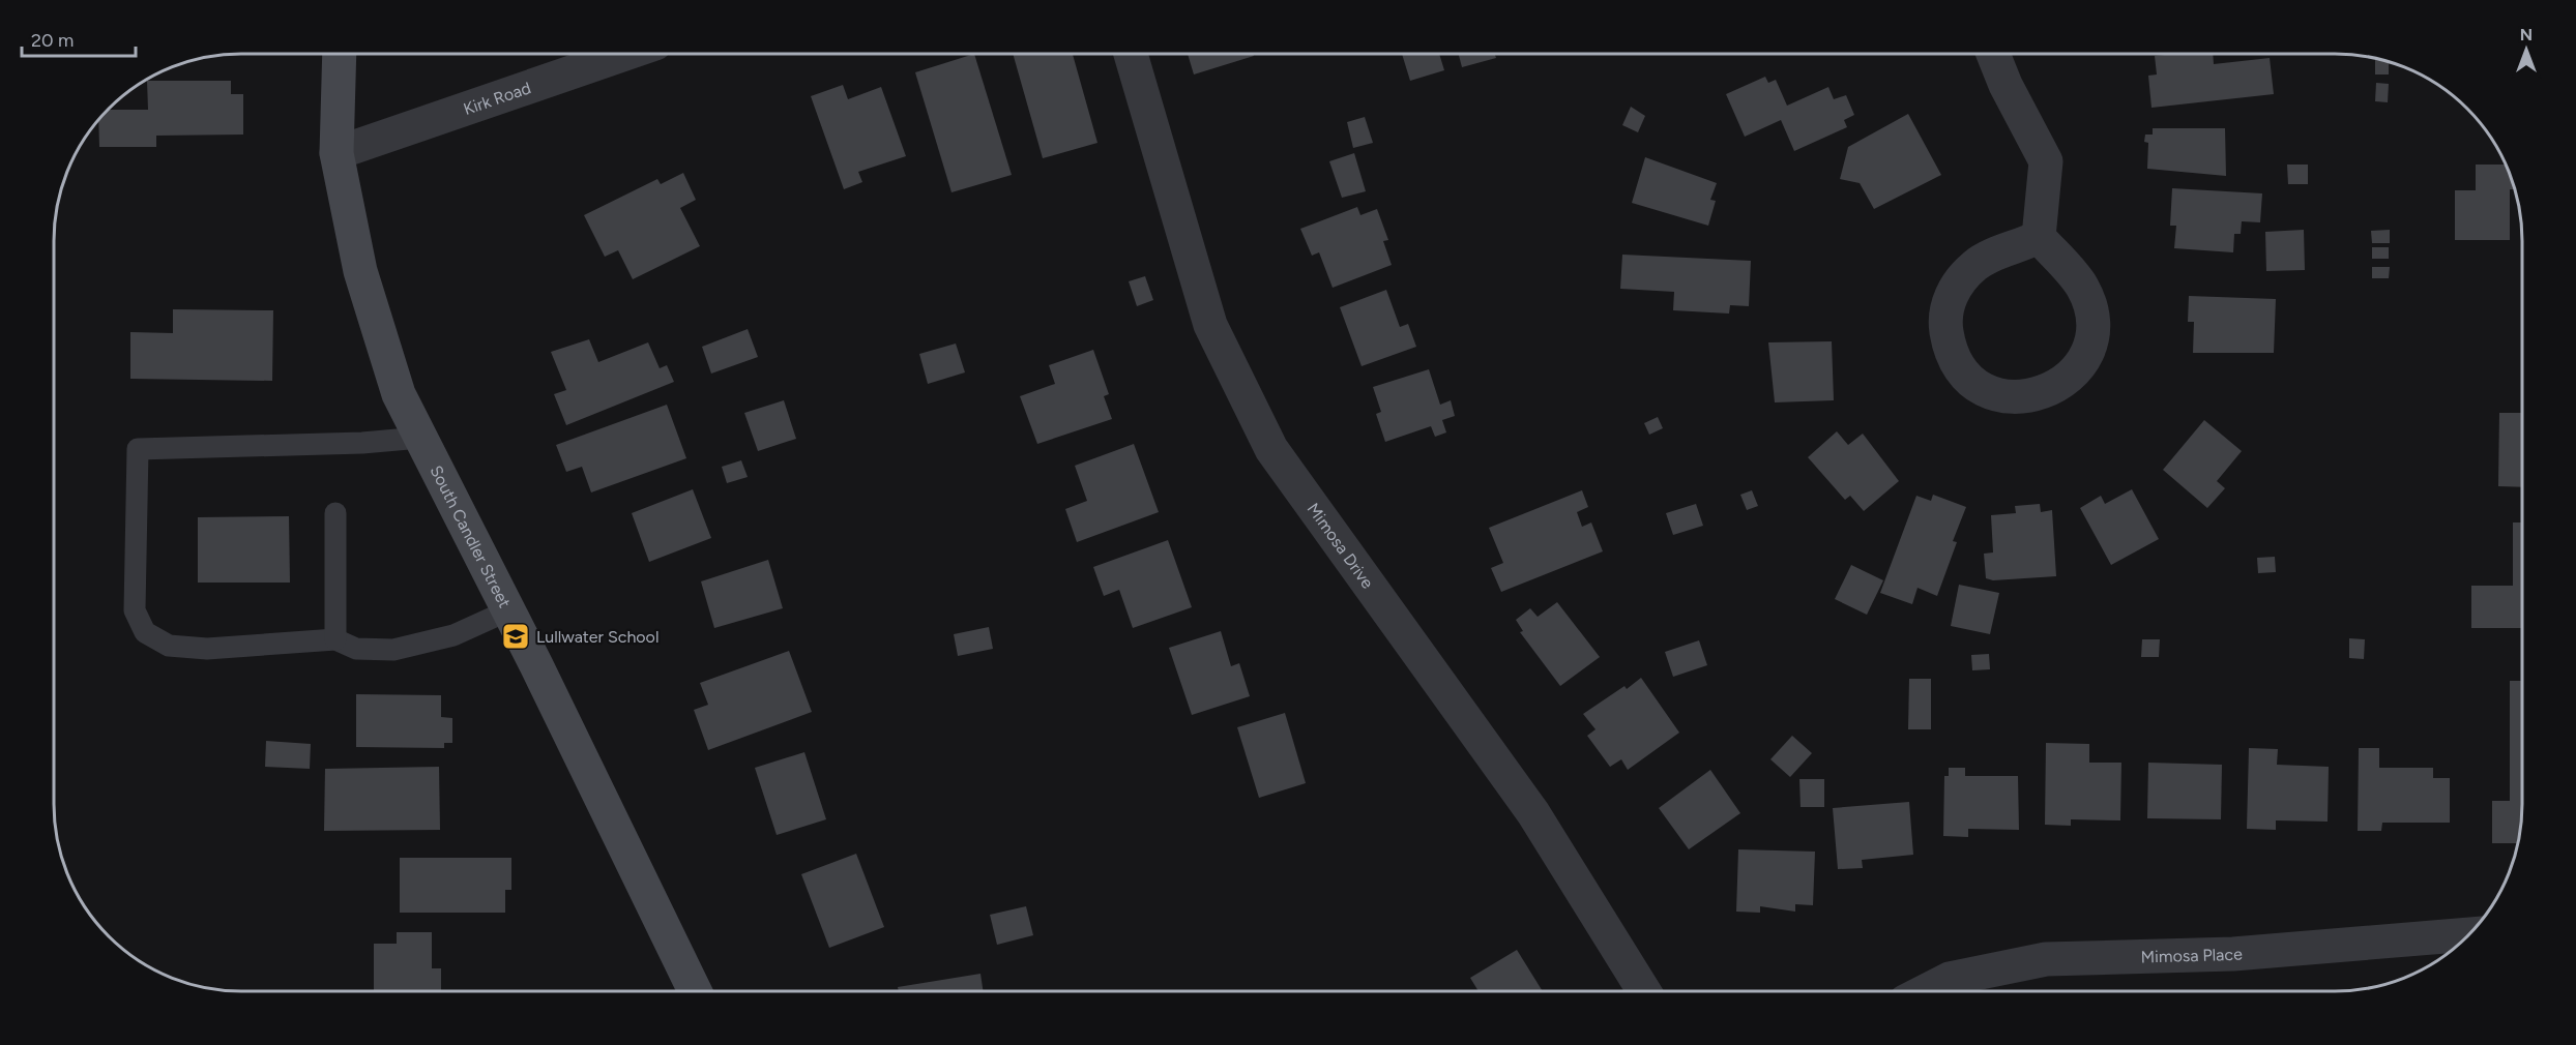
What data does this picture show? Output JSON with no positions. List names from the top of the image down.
{
  "streets": {
    "main road": ["South Candler Street"],
    "street": ["Kirk Road", "Mimosa Drive", "Mimosa Place"]
  },
  "crossings": [
    ["Kirk Road", "South Candler Street"]
  ],
  "places": {
    "school or university": ["Lullwater School"]
  },
  "scale_bar": "20 m",
  "north": "top"
}
